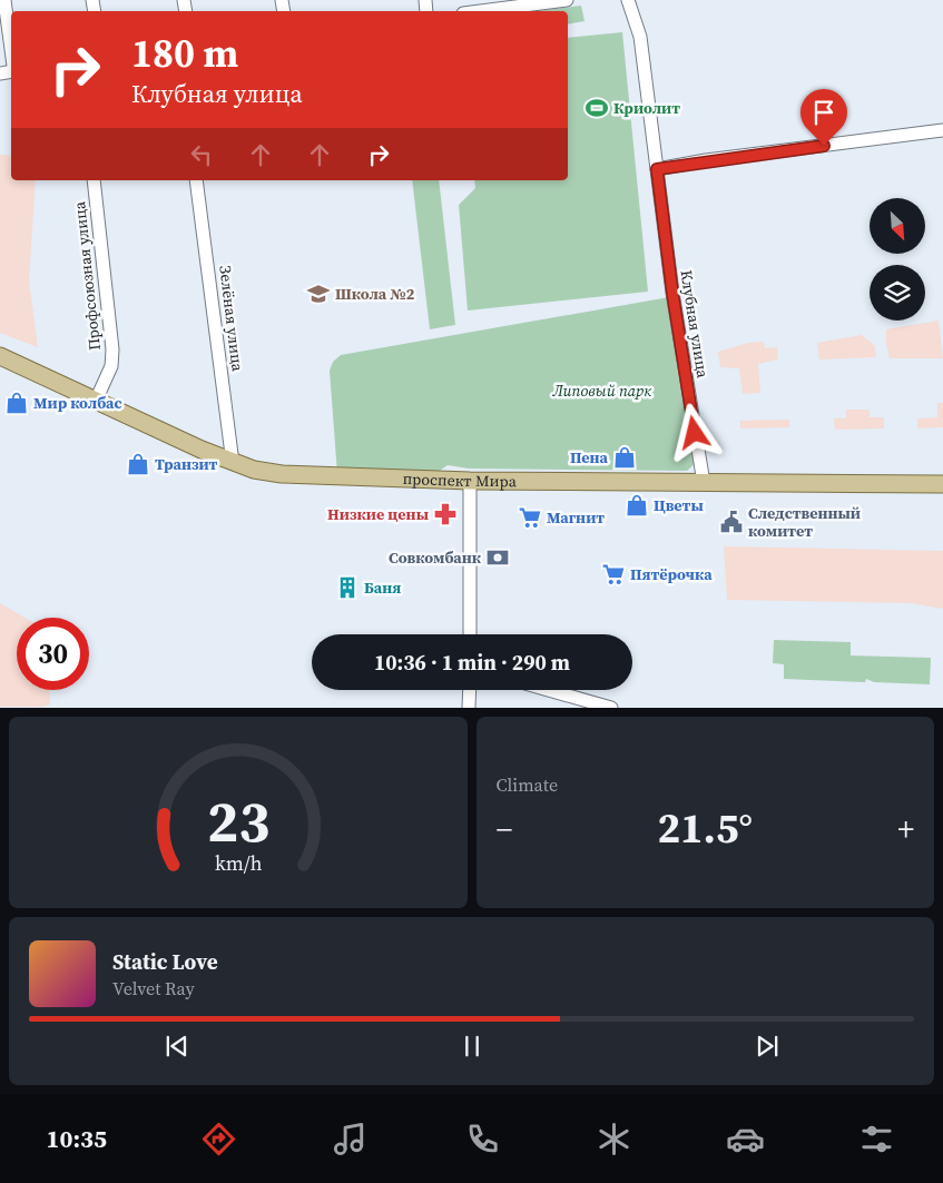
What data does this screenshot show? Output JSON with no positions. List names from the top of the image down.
{
  "streets": {
    "main road": ["проспект Мира"],
    "street": ["Профсоюзная улица", "Зелёная улица", "Клубная улица"]
  },
  "crossings": [
    ["Профсоюзная улица", "проспект Мира"],
    ["Зелёная улица", "проспект Мира"],
    ["Клубная улица", "проспект Мира"]
  ],
  "parks": ["Липовый парк"],
  "places": {
    "sports": ["Криолит"],
    "school or university": ["Школа №2"],
    "shop": [
      "Мир колбас",
      "Пена",
      "Транзит",
      "Цветы"
    ],
    "pharmacy": ["Низкие цены"],
    "supermarket": ["Магнит", "Пятёрочка"],
    "public building": ["Следственный комитет"],
    "bank": ["Совкомбанк"],
    "building": ["Баня"]
  },
  "north": "bottom right",
  "page": {
    "turn": ["180 m", "Клубная улица"],
    "limit": "30",
    "trip": "10:36 · 1 min · 290 m",
    "tile": "Climate",
    "heat": ["−", "21.5°", "+"],
    "song": ["Static Love", "Velvet Ray"],
    "tabs": "10:35",
    "gauge": ["23", "km/h"]
  }
}
